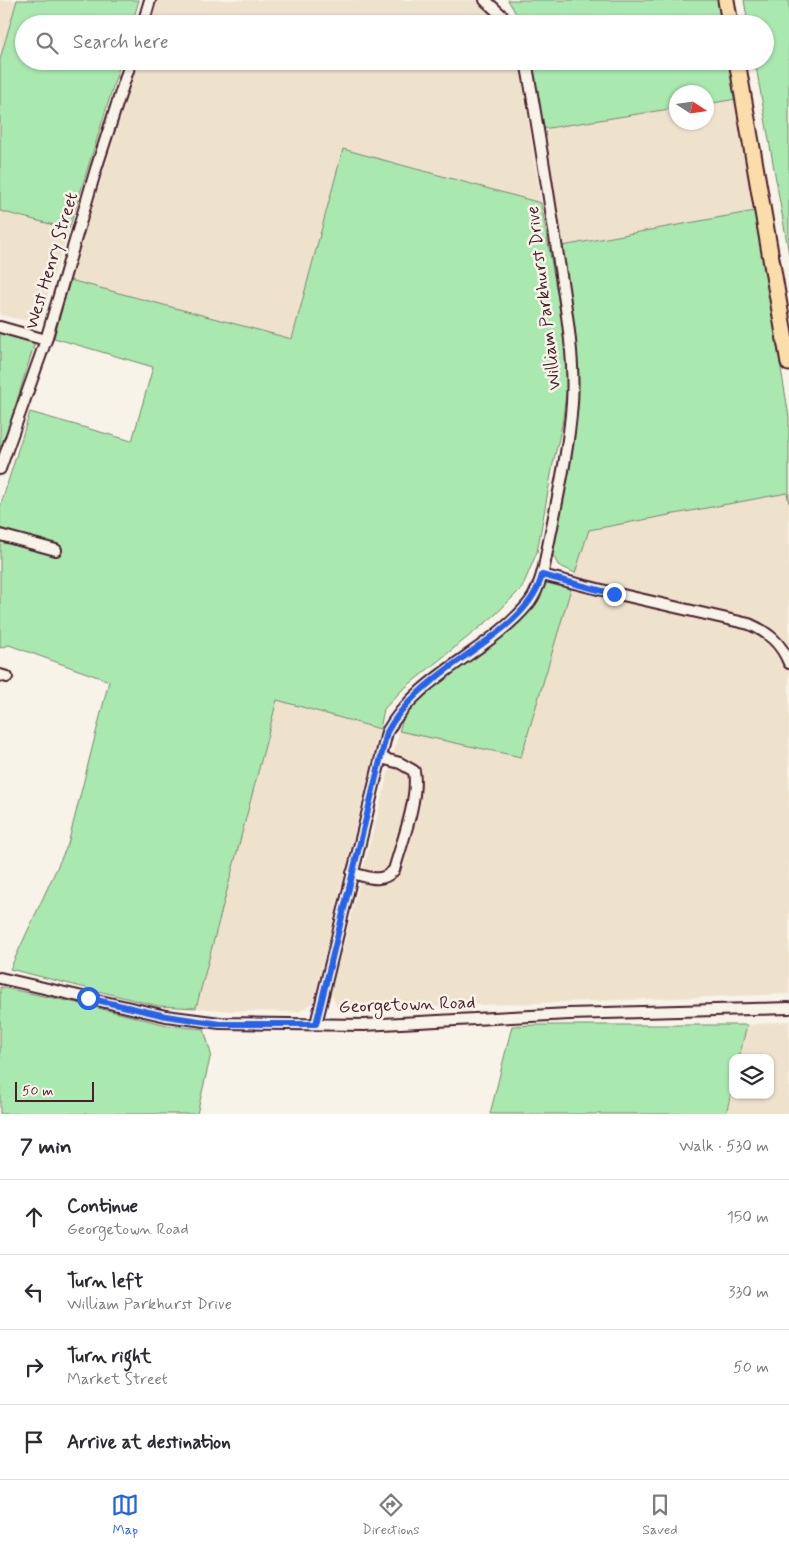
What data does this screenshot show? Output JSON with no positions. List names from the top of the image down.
{
  "streets": {
    "street": ["West Henry Street", "William Parkhurst Drive", "Georgetown Road"]
  },
  "crossings": [
    ["William Parkhurst Drive", "Georgetown Road"]
  ],
  "scale_bar": "50 m",
  "north": "right",
  "page": {
    "search": "Search here",
    "scale": "50 m",
    "heading": ["7 min", "Walk · 530 m"],
    "list": [
      ["Continue", "Georgetown Road", "150 m"],
      ["Turn left", "William Parkhurst Drive", "330 m"],
      ["Turn right", "Market Street", "50 m"],
      "Arrive at destination"
    ],
    "nav": ["Map", "Directions", "Saved"]
  }
}
